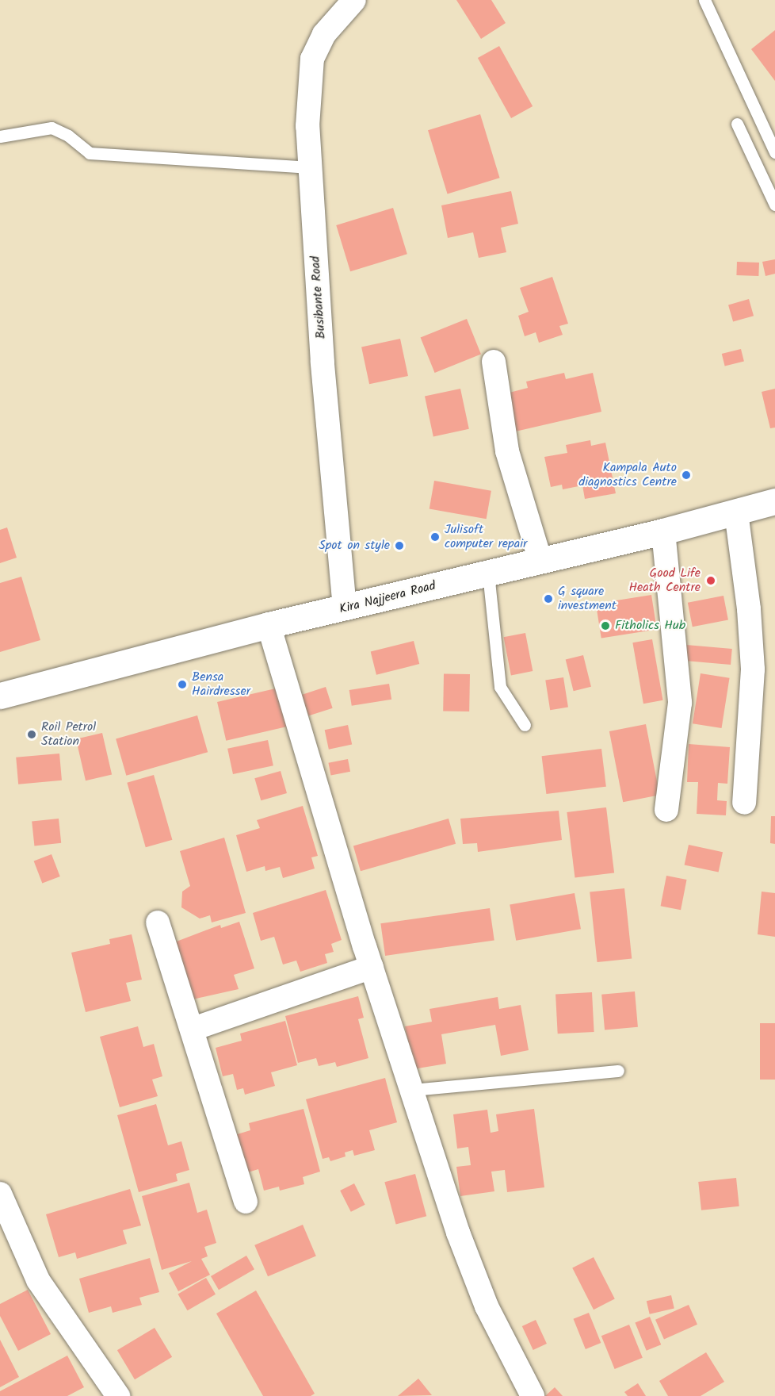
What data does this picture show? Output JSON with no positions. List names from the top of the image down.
{
  "streets": {
    "main road": ["Kira Najjeera Road"],
    "street": ["Busibante Road"]
  },
  "crossings": [
    ["Busibante Road", "Kira Najjeera Road"]
  ],
  "places": [
    "Kampala Auto diagnostics Centre",
    "Julisoft computer repair",
    "Spot on style",
    "Good Life Heath Centre",
    "G square investment",
    "Fitholics Hub",
    "Bensa Hairdresser",
    "Roil Petrol Station"
  ]
}
